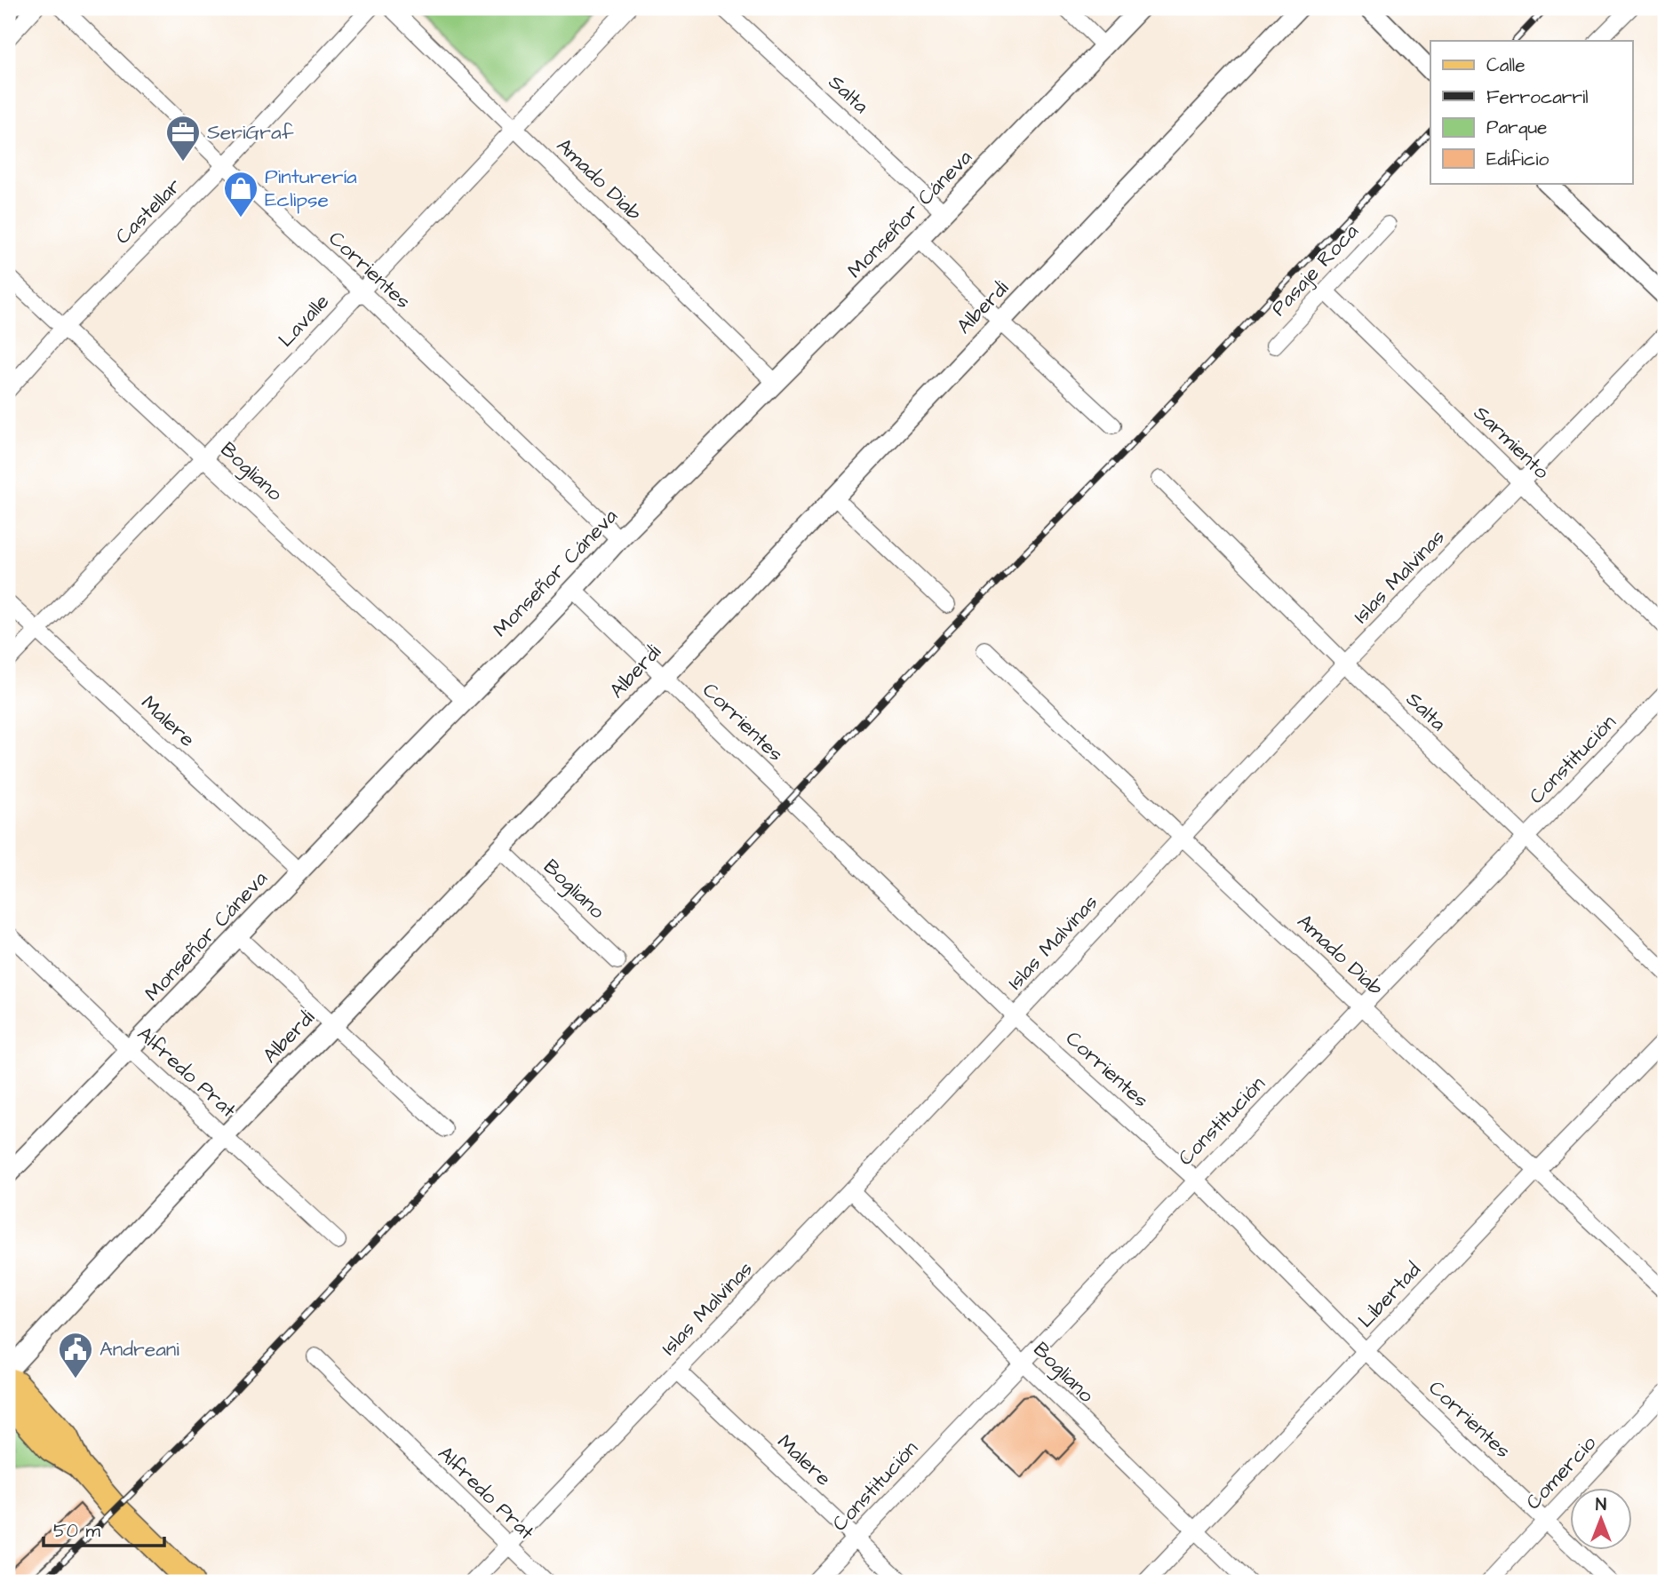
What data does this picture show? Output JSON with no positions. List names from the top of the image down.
{
  "streets": {
    "street": [
      "Salta",
      "Amado Diab",
      "Castellar",
      "Monseñor Cáneva",
      "Corrientes",
      "Pasaje Roca",
      "Alberdi",
      "Lavalle",
      "Sarmiento",
      "Bogliano",
      "Islas Malvinas",
      "Malere",
      "Constitución",
      "Alfredo Prat",
      "Libertad",
      "Comercio"
    ]
  },
  "crossings": [
    ["Salta", "Monseñor Cáneva"],
    ["Salta", "Islas Malvinas"],
    ["Salta", "Constitución"],
    ["Amado Diab", "Monseñor Cáneva"],
    ["Amado Diab", "Lavalle"],
    ["Amado Diab", "Islas Malvinas"],
    ["Amado Diab", "Constitución"],
    ["Amado Diab", "Libertad"],
    ["Castellar", "Corrientes"],
    ["Castellar", "Bogliano"],
    ["Monseñor Cáneva", "Corrientes"],
    ["Monseñor Cáneva", "Bogliano"],
    ["Monseñor Cáneva", "Malere"],
    ["Monseñor Cáneva", "Alfredo Prat"],
    ["Corrientes", "Alberdi"],
    ["Corrientes", "Lavalle"],
    ["Corrientes", "Islas Malvinas"],
    ["Corrientes", "Constitución"],
    ["Corrientes", "Libertad"],
    ["Corrientes", "Comercio"],
    ["Pasaje Roca", "Sarmiento"],
    ["Alberdi", "Bogliano"],
    ["Alberdi", "Alfredo Prat"],
    ["Lavalle", "Bogliano"],
    ["Lavalle", "Malere"],
    ["Sarmiento", "Islas Malvinas"],
    ["Bogliano", "Islas Malvinas"],
    ["Bogliano", "Constitución"],
    ["Bogliano", "Libertad"],
    ["Islas Malvinas", "Malere"],
    ["Islas Malvinas", "Alfredo Prat"],
    ["Malere", "Constitución"]
  ],
  "places": {
    "office": ["SeriGraf"],
    "shop": ["Pinturería Eclipse"],
    "public building": ["Andreani"]
  },
  "legend": [
    "Calle",
    "Ferrocarril",
    "Parque",
    "Edificio"
  ],
  "scale_bar": "50 m",
  "north": "top"
}
